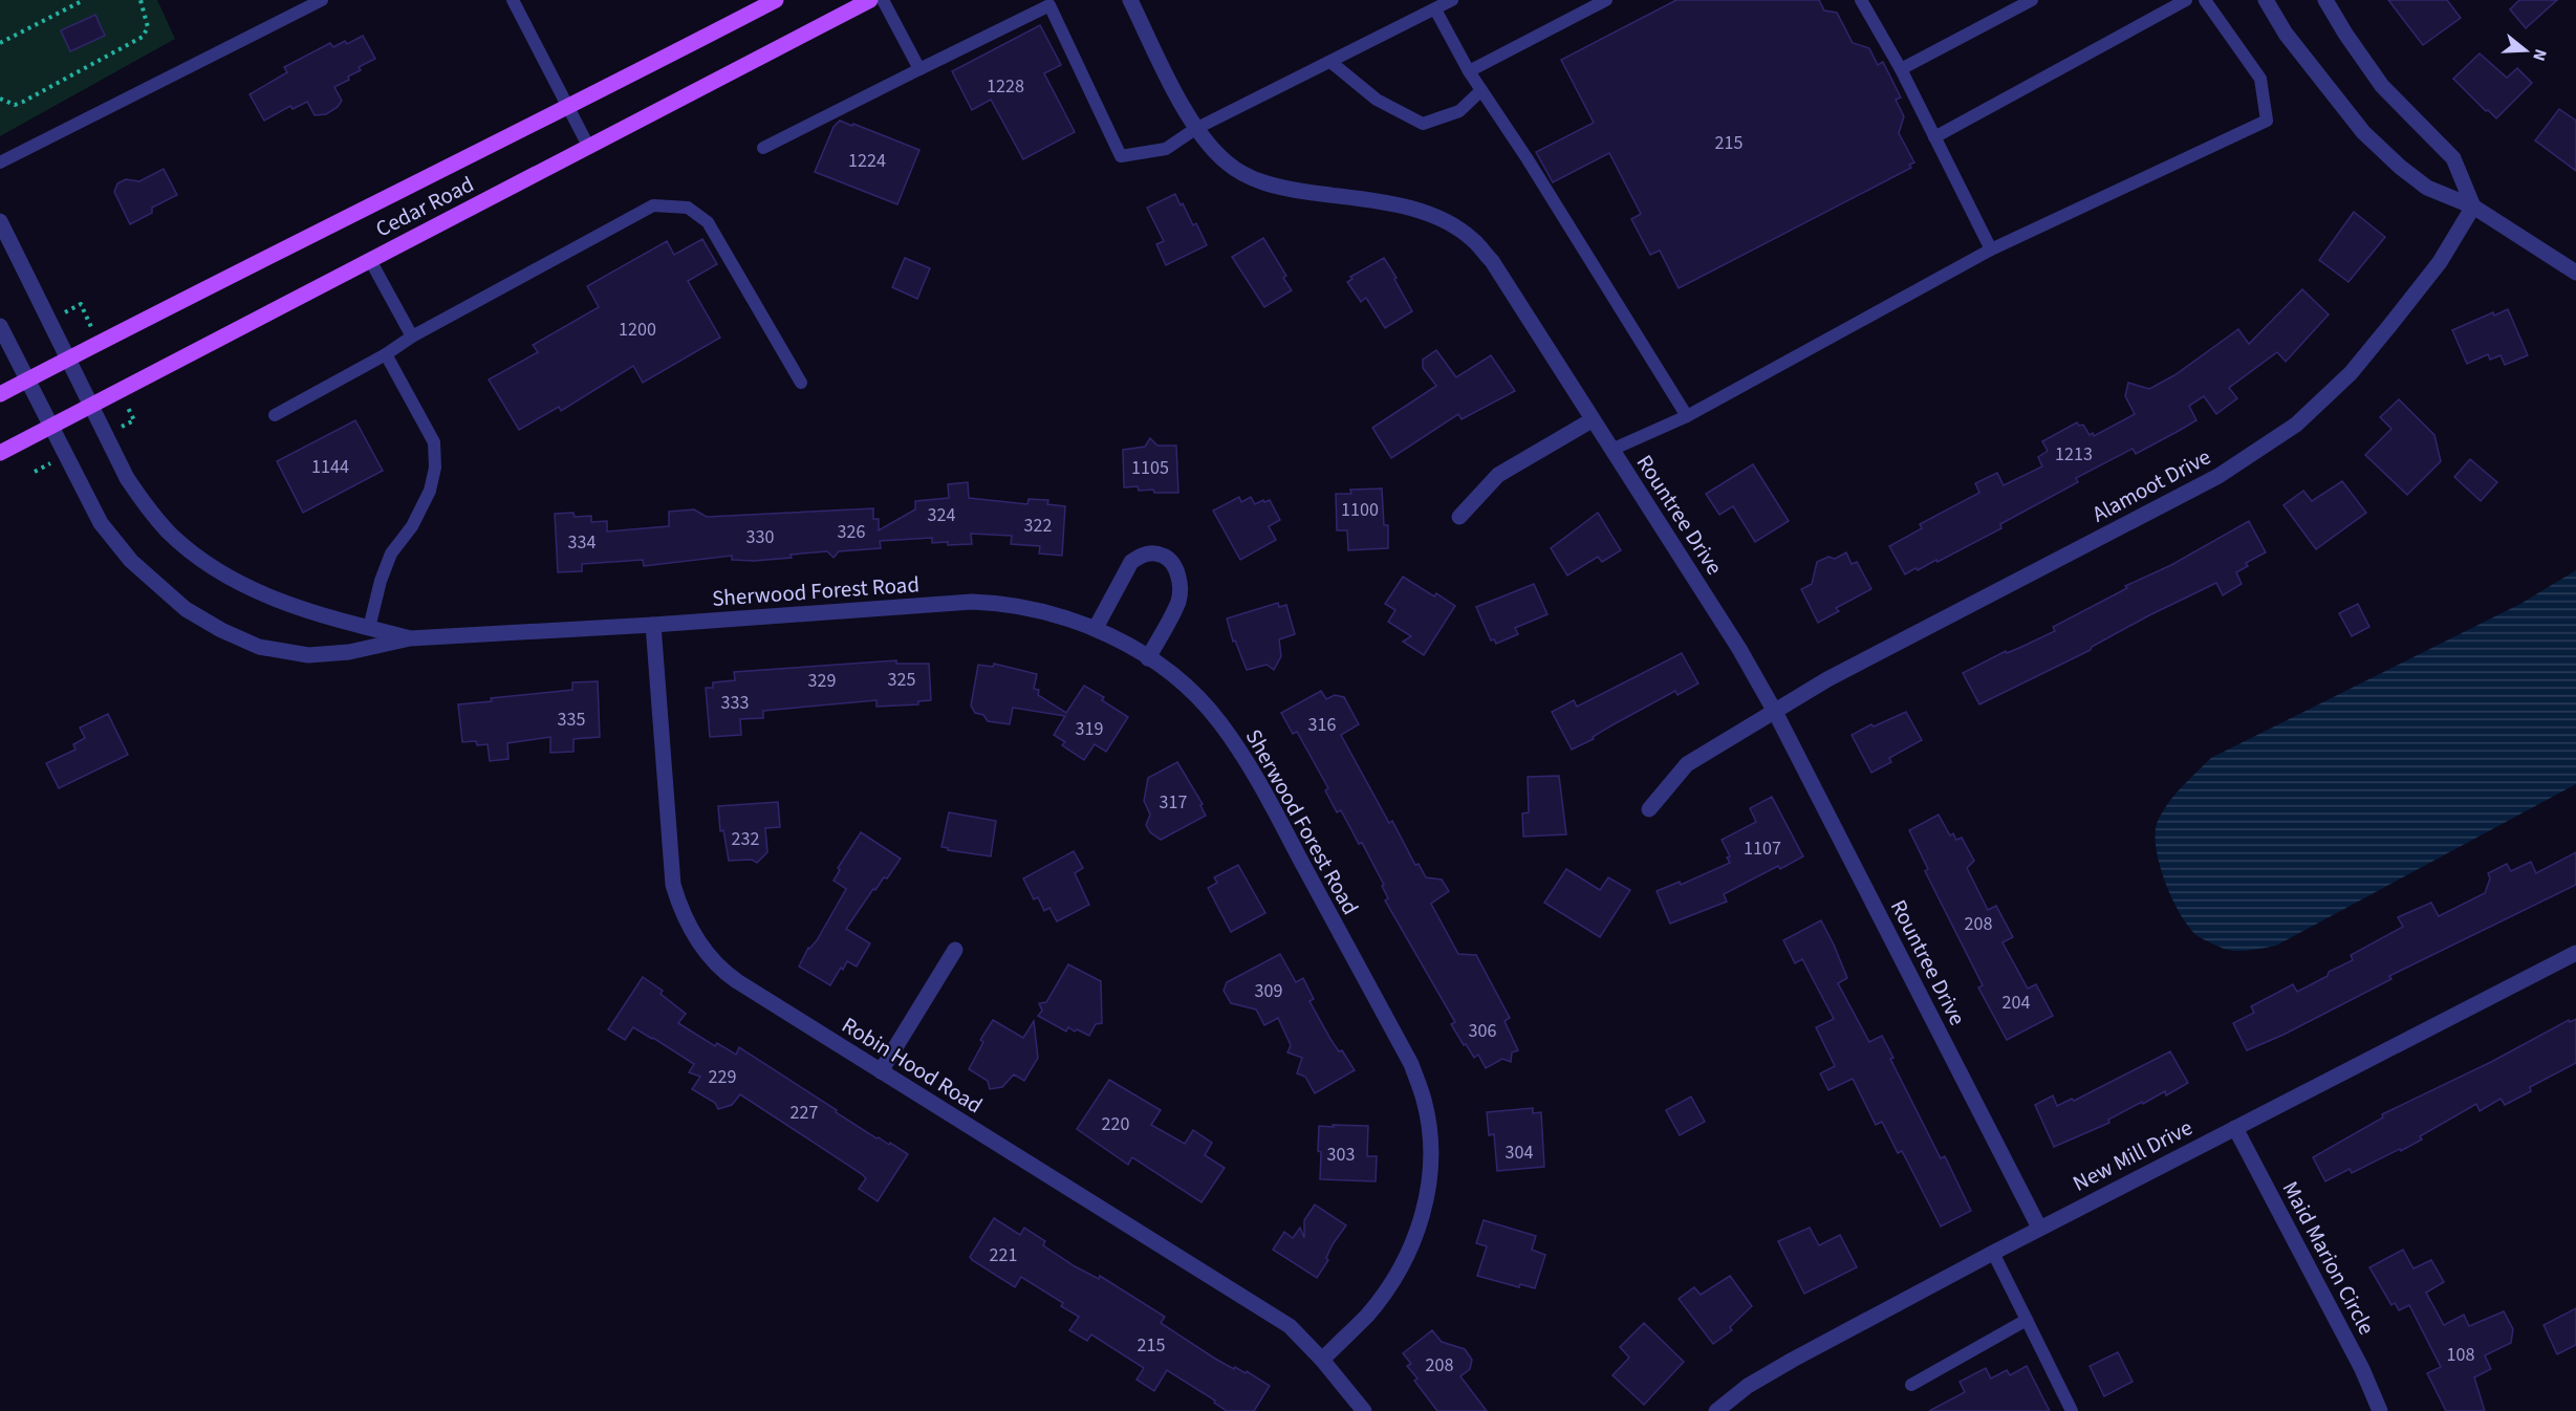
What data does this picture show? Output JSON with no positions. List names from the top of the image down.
{
  "streets": {
    "main road": ["Cedar Road"],
    "street": [
      "Alamoot Drive",
      "Rountree Drive",
      "Sherwood Forest Road",
      "Robin Hood Road",
      "New Mill Drive",
      "Maid Marion Circle"
    ]
  },
  "crossings": [
    ["Cedar Road", "Sherwood Forest Road"],
    ["Alamoot Drive", "Rountree Drive"],
    ["Rountree Drive", "New Mill Drive"],
    ["Sherwood Forest Road", "Robin Hood Road"],
    ["New Mill Drive", "Maid Marion Circle"]
  ],
  "house_numbers": [
    "1228",
    "215",
    "1224",
    "1200",
    "1213",
    "1144",
    "1105",
    "1100",
    "324",
    "322",
    "326",
    "330",
    "334",
    "325",
    "329",
    "333",
    "335",
    "316",
    "319",
    "317",
    "232",
    "1107",
    "208",
    "309",
    "204",
    "306",
    "229",
    "227",
    "220",
    "304",
    "303",
    "221",
    "215",
    "108",
    "208"
  ],
  "north": "right"
}
